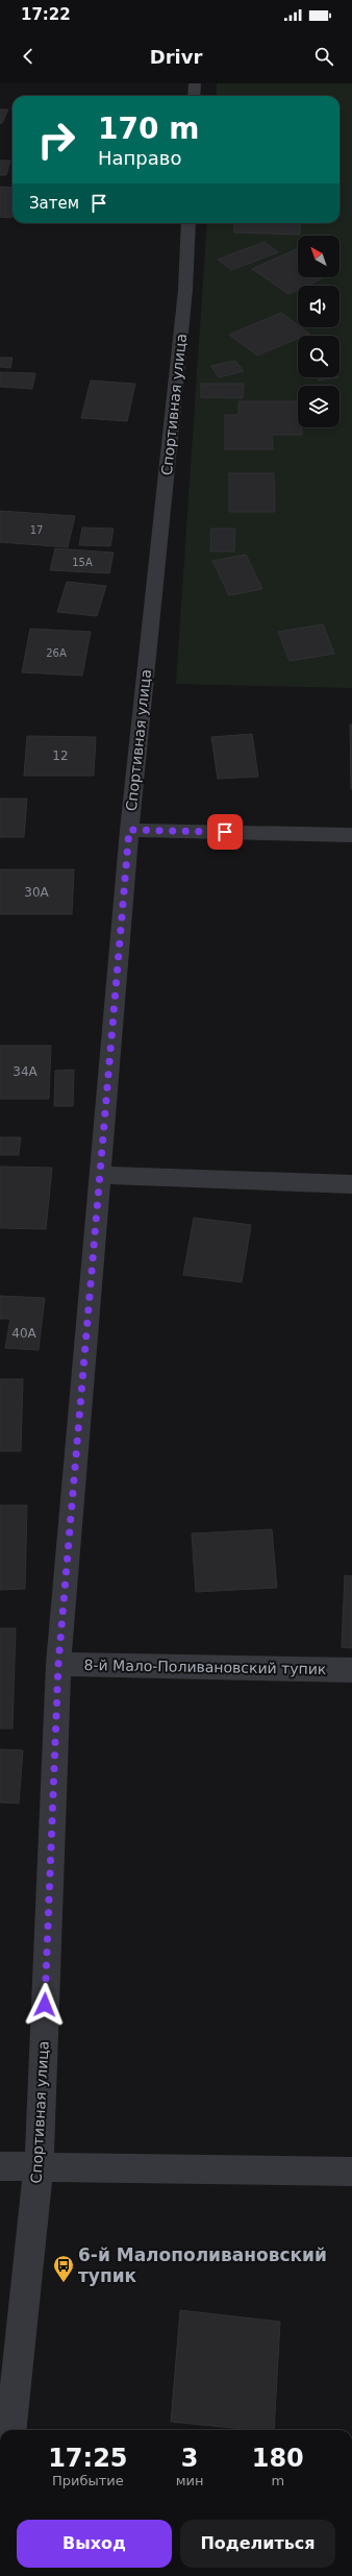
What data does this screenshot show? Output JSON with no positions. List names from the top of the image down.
{
  "streets": {
    "street": ["Спортивная улица", "8-й Мало-Поливановский тупик"]
  },
  "crossings": [
    ["Спортивная улица", "8-й Мало-Поливановский тупик"]
  ],
  "places": {
    "bus stop": ["6-й Малополивановский тупик"]
  },
  "house_numbers": [
    "17",
    "15А",
    "26А",
    "12",
    "30А",
    "34А",
    "40А"
  ],
  "north": "top left",
  "page": {
    "status": "17:22",
    "header": "Drivr",
    "turn": ["170 m", "Направо"],
    "then": "Затем",
    "eta": [
      "17:25",
      "Прибытие",
      "3",
      "мин",
      "180",
      "m"
    ],
    "buttons": ["Выход", "Поделиться"]
  }
}
